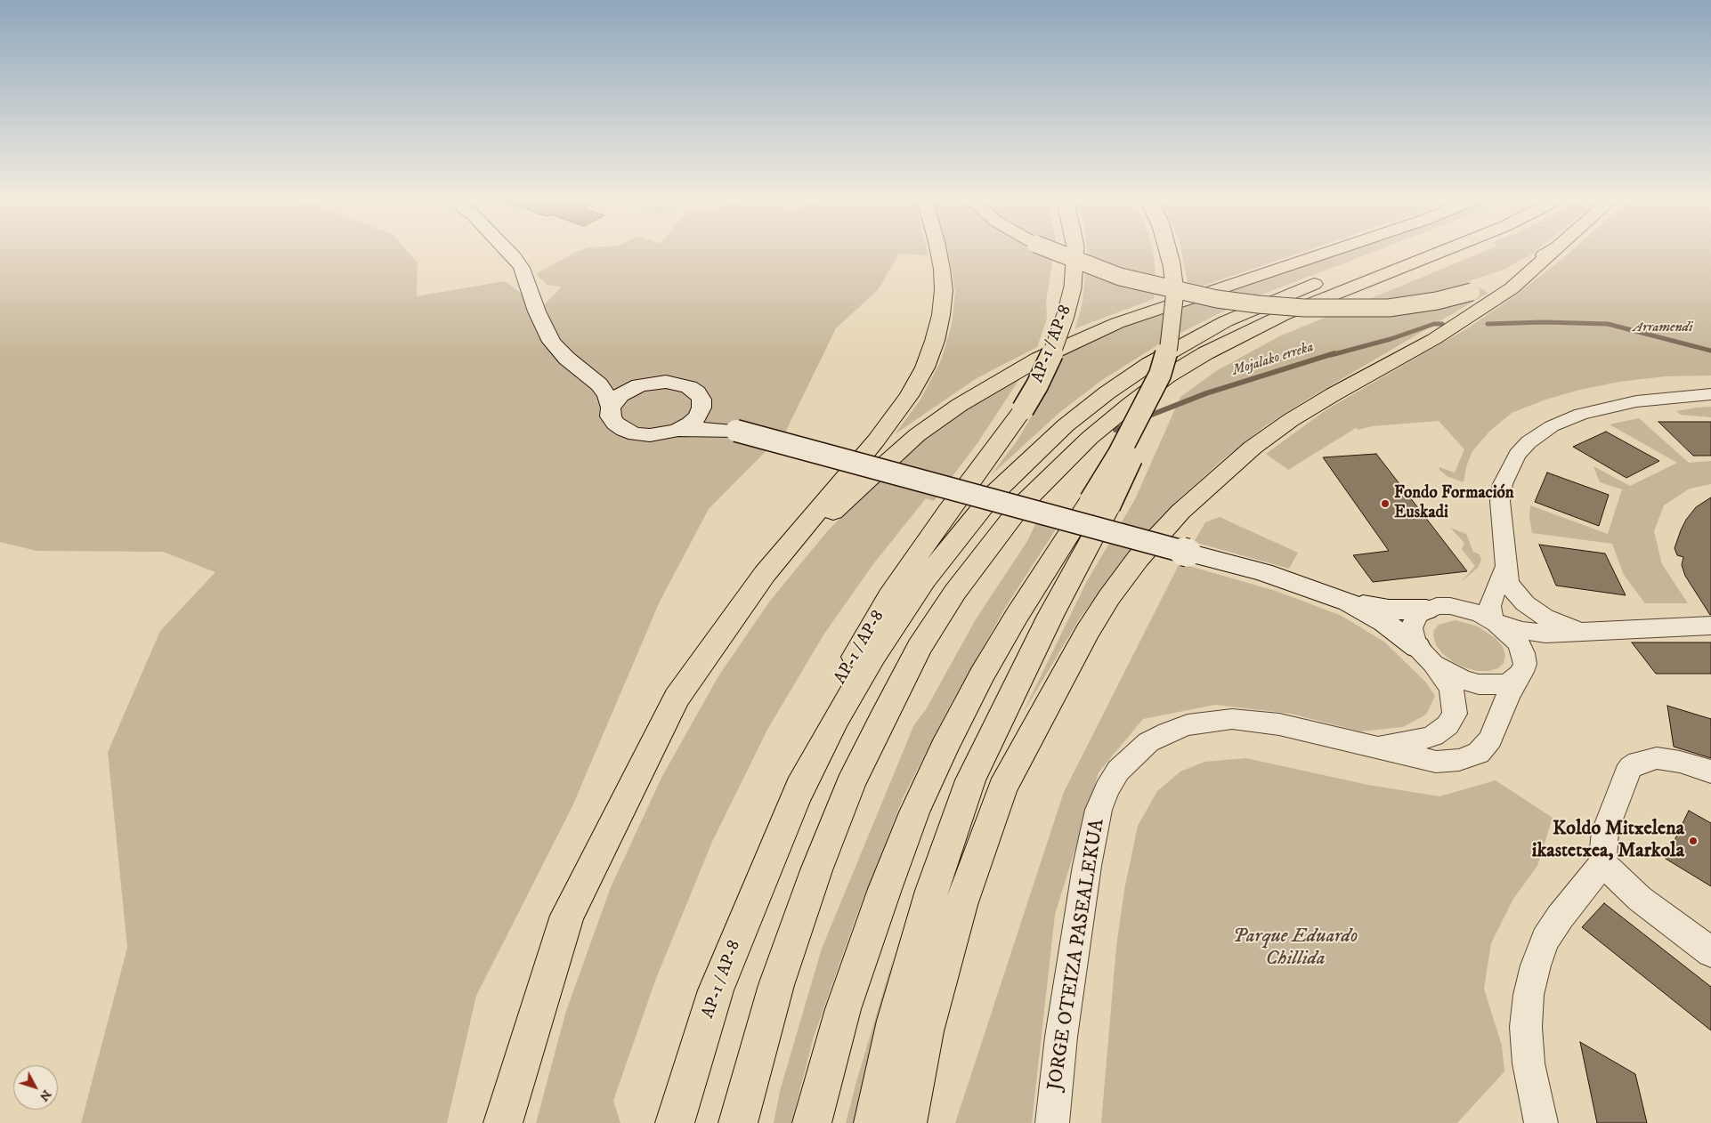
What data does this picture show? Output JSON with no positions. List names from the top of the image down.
{
  "streets": {
    "highway": ["AP-1 / AP-8"],
    "street": ["JORGE OTEIZA PASEALEKUA"]
  },
  "water": ["Mojalako erreka"],
  "parks": ["Arramendi", "Parque Eduardo Chillida"],
  "places": ["Fondo Formación Euskadi", "Koldo Mitxelena ikastetxea, Markola"],
  "north": "bottom right"
}
